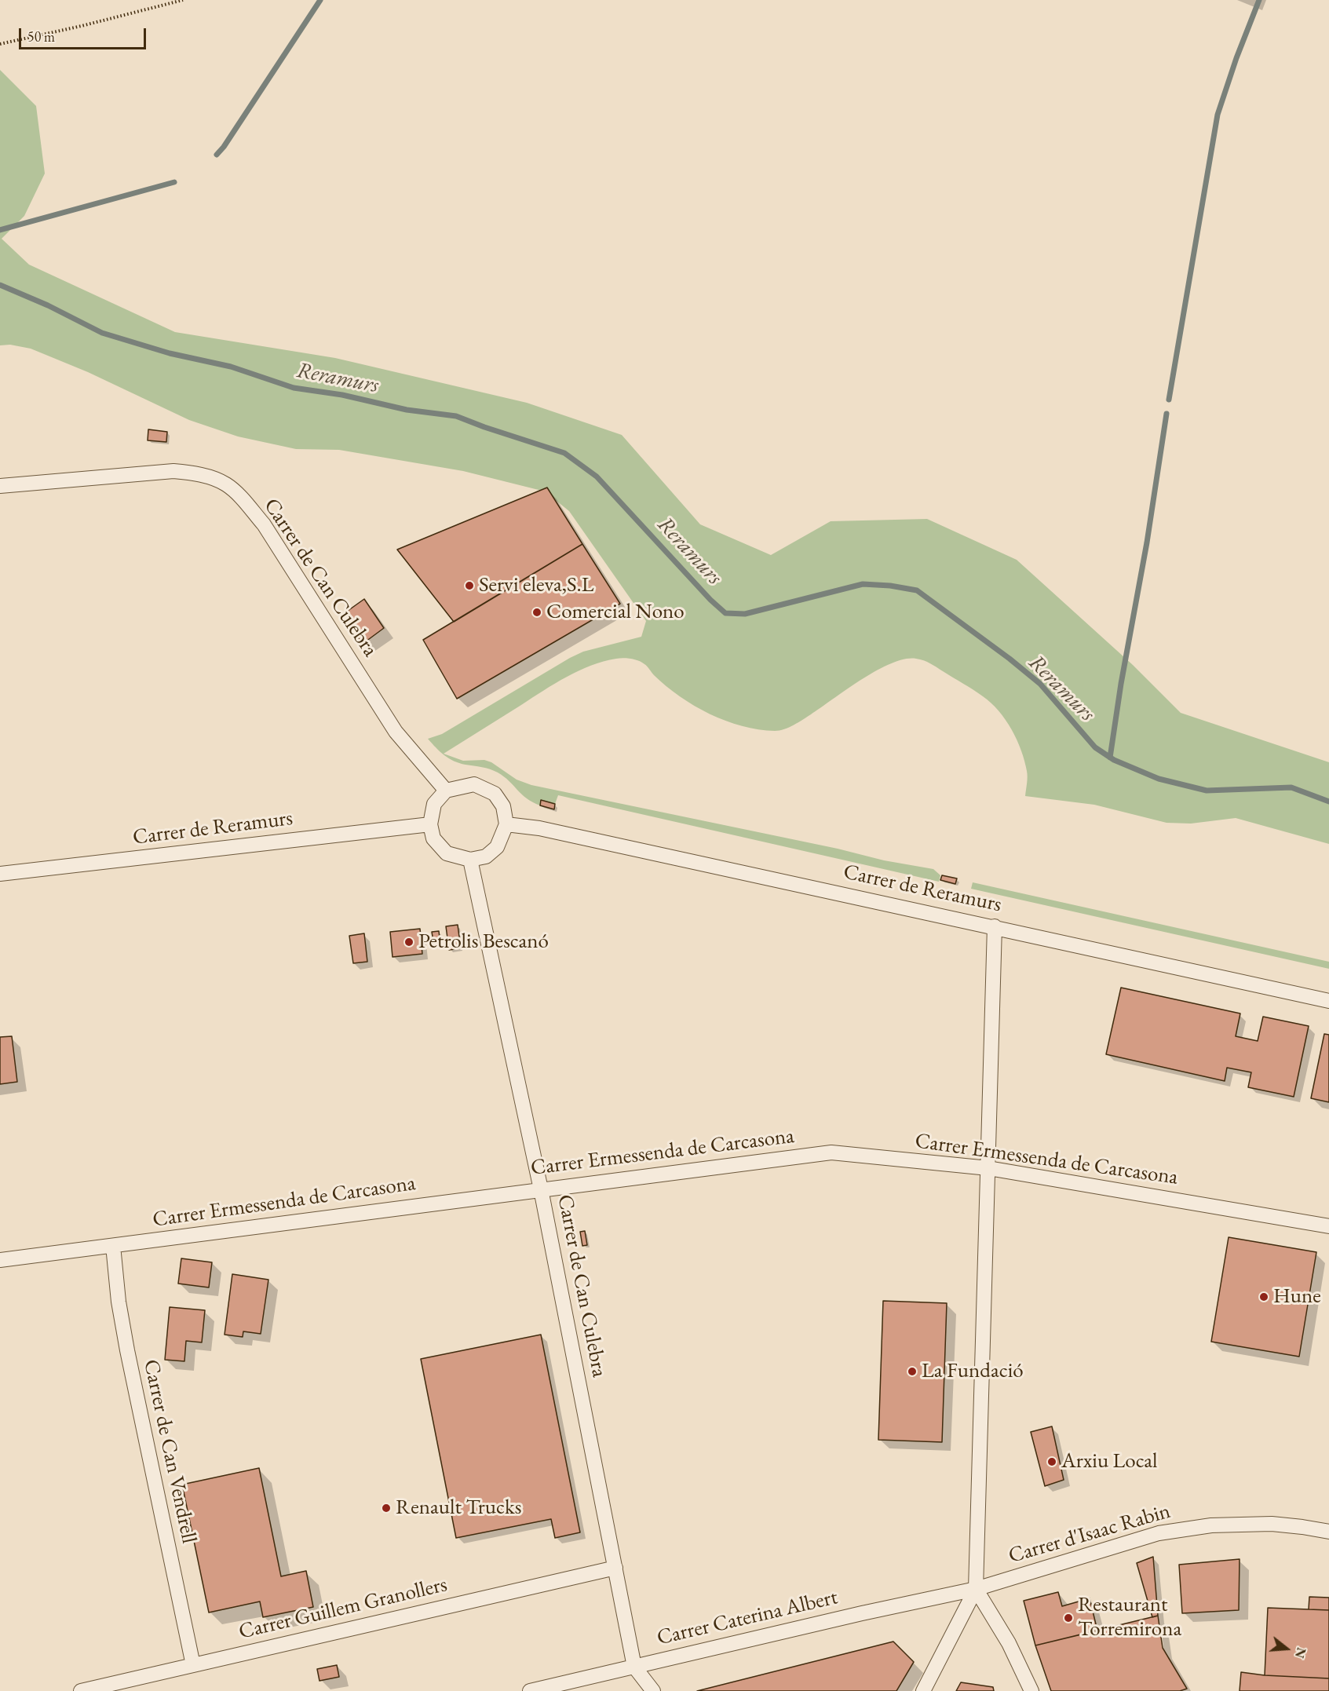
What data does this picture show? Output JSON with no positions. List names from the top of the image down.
{
  "streets": {
    "street": [
      "Carrer de Can Culebra",
      "Carrer de Reramurs",
      "Carrer Ermessenda de Carcasona",
      "Carrer de Can Vendrell",
      "Carrer d'Isaac Rabin",
      "Carrer Guillem Granollers",
      "Carrer Caterina Albert"
    ]
  },
  "crossings": [
    ["Carrer de Can Culebra", "Carrer de Reramurs"],
    ["Carrer de Can Culebra", "Carrer Ermessenda de Carcasona"],
    ["Carrer de Can Culebra", "Carrer Guillem Granollers"],
    ["Carrer de Can Culebra", "Carrer Caterina Albert"],
    ["Carrer Ermessenda de Carcasona", "Carrer de Can Vendrell"],
    ["Carrer de Can Vendrell", "Carrer Guillem Granollers"],
    ["Carrer d'Isaac Rabin", "Carrer Caterina Albert"]
  ],
  "water": ["Reramurs"],
  "places": [
    "Servi eleva,S.L",
    "Comercial Nono",
    "Petrolis Bescanó",
    "Hune",
    "La Fundació",
    "Arxiu Local",
    "Renault Trucks",
    "Restaurant Torremirona"
  ],
  "scale_bar": "50 m",
  "north": "right"
}
